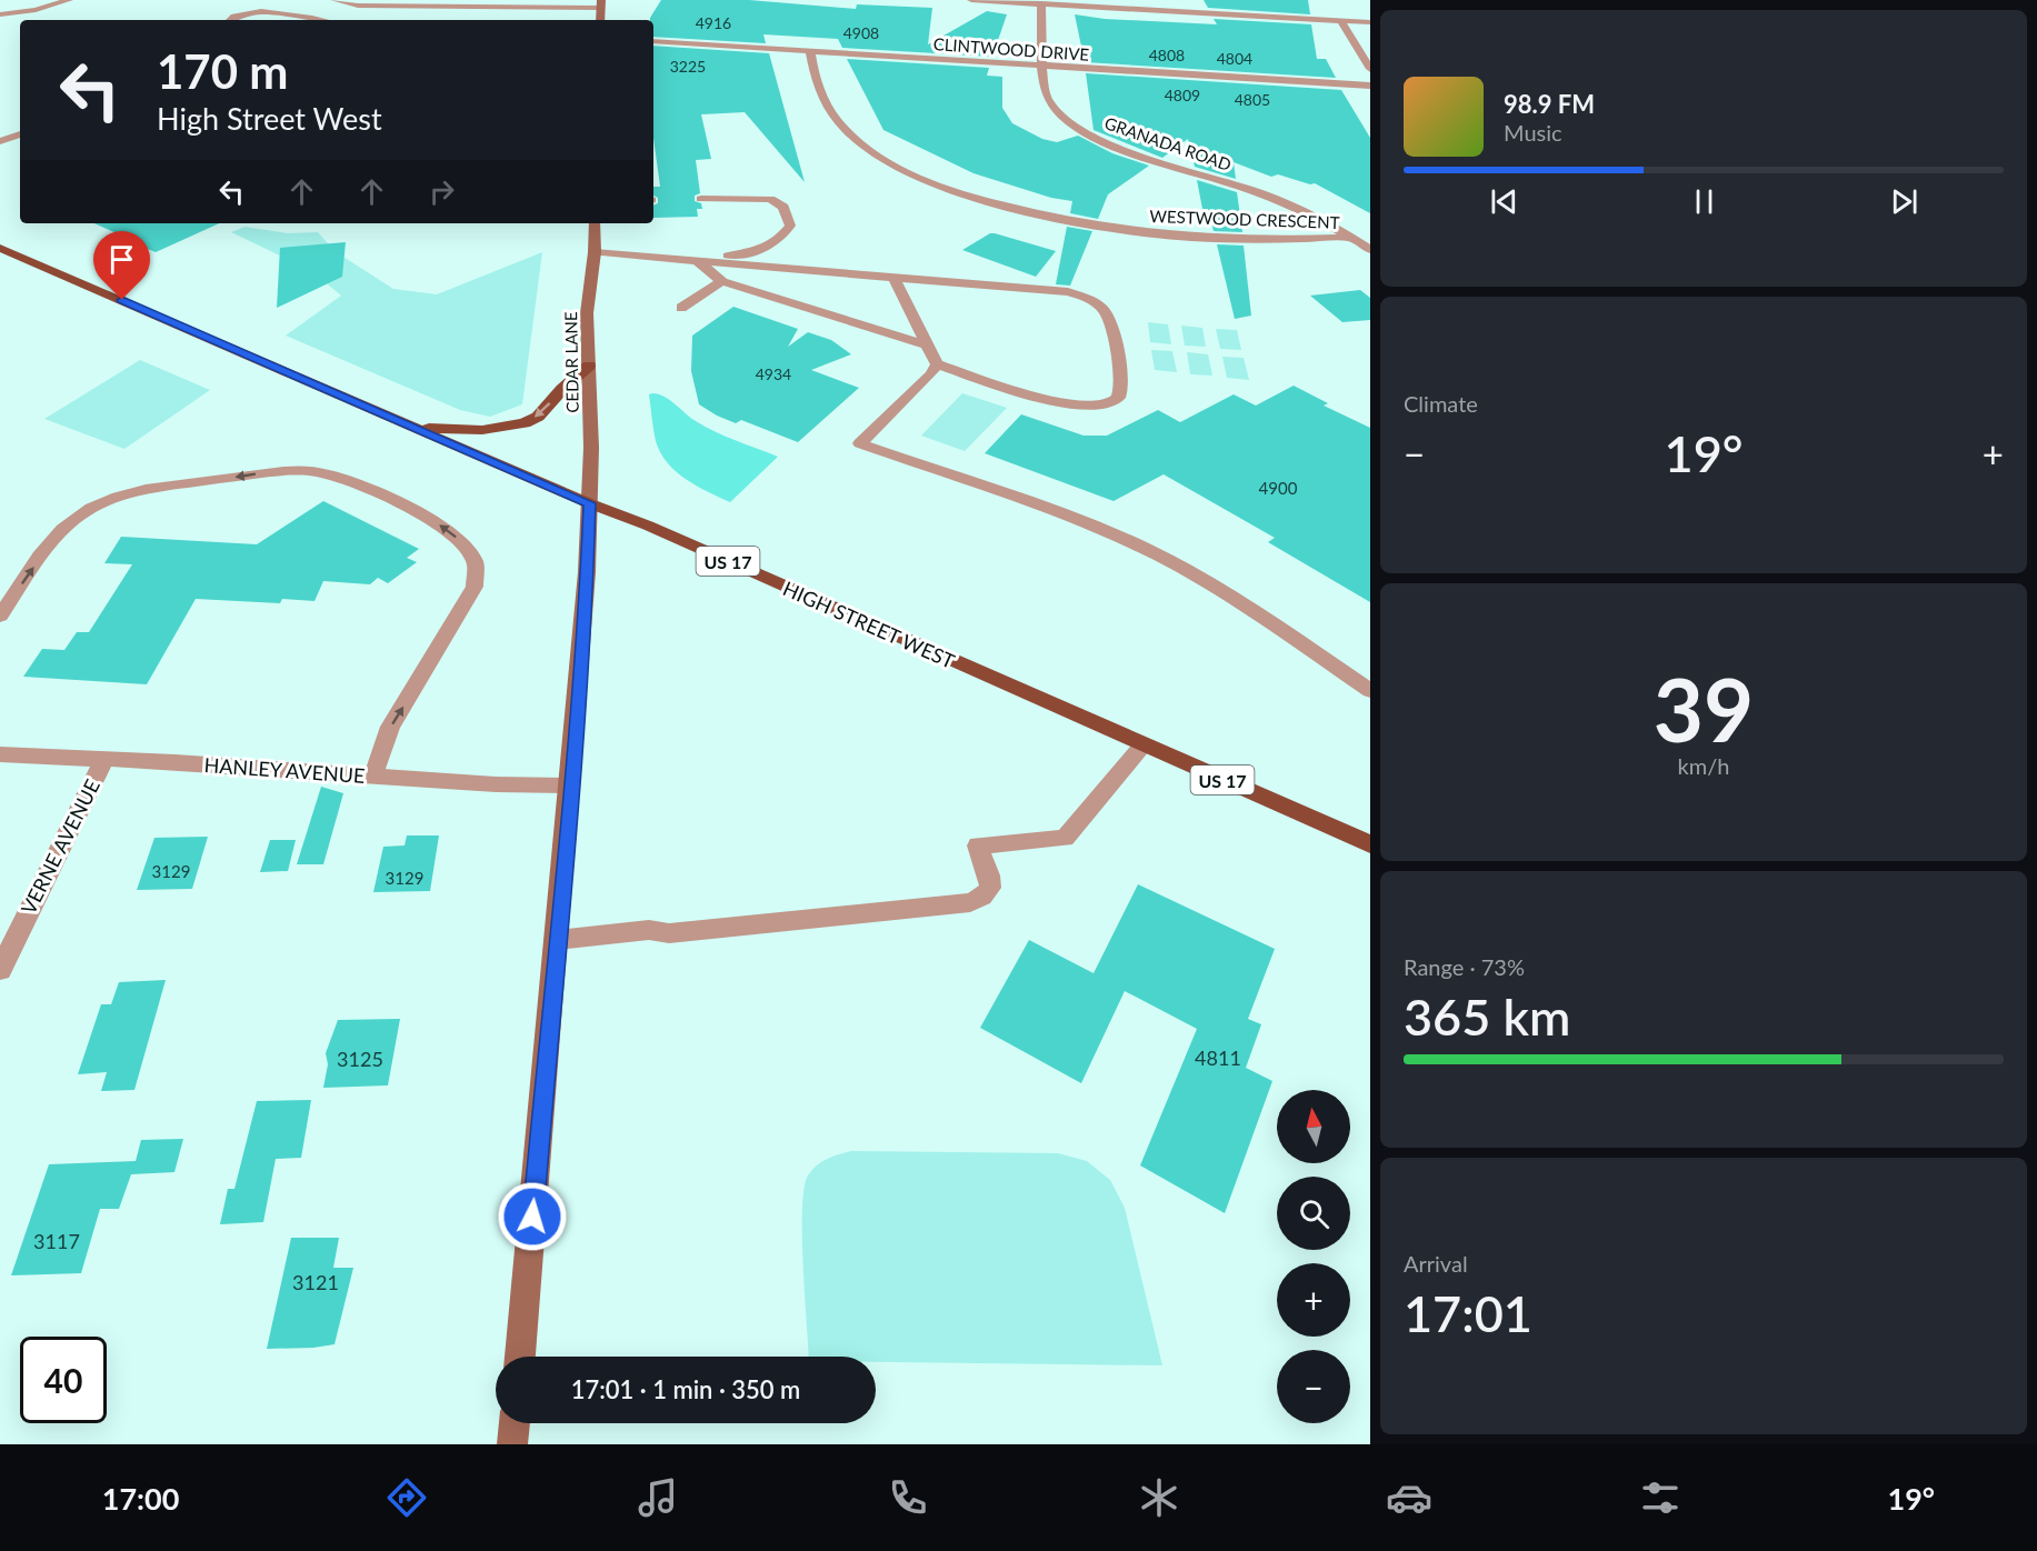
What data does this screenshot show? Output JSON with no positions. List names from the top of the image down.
{
  "streets": {
    "main road": ["US 17", "HIGH STREET WEST"],
    "street": [
      "CLINTWOOD DRIVE",
      "GRANADA ROAD",
      "WESTWOOD CRESCENT",
      "CEDAR LANE",
      "HANLEY AVENUE",
      "VERNE AVENUE"
    ]
  },
  "crossings": [
    ["CLINTWOOD DRIVE", "GRANADA ROAD"],
    ["CLINTWOOD DRIVE", "WESTWOOD CRESCENT"],
    ["GRANADA ROAD", "WESTWOOD CRESCENT"],
    ["CEDAR LANE", "HIGH STREET WEST"],
    ["CEDAR LANE", "HANLEY AVENUE"],
    ["HANLEY AVENUE", "VERNE AVENUE"]
  ],
  "house_numbers": [
    "4916",
    "4908",
    "4808",
    "4804",
    "3225",
    "4809",
    "4805",
    "4934",
    "4900",
    "3129",
    "3129",
    "4811",
    "3125",
    "3117",
    "3121"
  ],
  "north": "top",
  "page": {
    "turn": ["170 m", "High Street West"],
    "song": ["98.9 FM", "Music"],
    "tile": [
      "Climate",
      ["39", "km/h"],
      ["Range · 73%", "365 km"],
      ["Arrival", "17:01"]
    ],
    "heat": ["−", "19°", "+"],
    "map_buttons": ["+", "−"],
    "limit": "40",
    "trip": "17:01 · 1 min · 350 m",
    "tabs": ["17:00", "19°"]
  }
}
